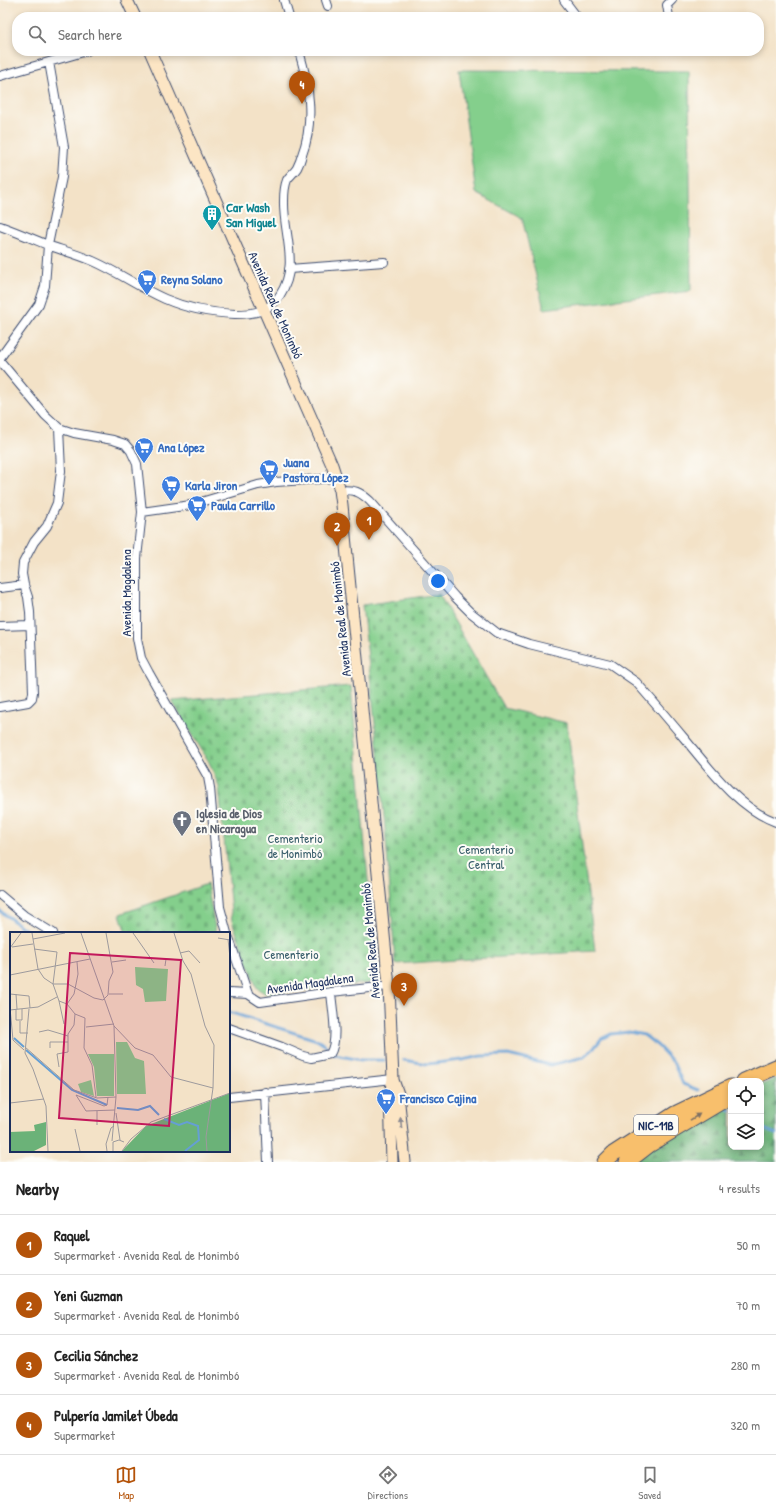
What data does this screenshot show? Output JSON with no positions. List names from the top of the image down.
{
  "streets": {
    "highway": ["NIC-11B"],
    "street": ["Avenida Real de Monimbó", "Avenida Magdalena"]
  },
  "crossings": [
    ["Avenida Real de Monimbó", "Avenida Magdalena"]
  ],
  "parks": ["Cementerio de Monimbó", "Cementerio Central", "Cementerio"],
  "places": {
    "building": ["Car Wash San Miguel"],
    "supermarket": [
      "Reyna Solano",
      "Ana López",
      "Juana Pastora López",
      "Karla Jiron",
      "Paula Carrillo",
      "Francisco Cajina"
    ],
    "church": ["Iglesia de Dios en Nicaragua"]
  },
  "page": {
    "search": "Search here",
    "pins": [
      "4",
      "1",
      "2",
      "3"
    ],
    "heading": ["Nearby", "4 results"],
    "list": [
      {
        "mark": "1",
        "name": "Raquel",
        "note": "Supermarket · Avenida Real de Monimbó",
        "value": "50 m"
      },
      {
        "mark": "2",
        "name": "Yeni Guzman",
        "note": "Supermarket · Avenida Real de Monimbó",
        "value": "70 m"
      },
      {
        "mark": "3",
        "name": "Cecilia Sánchez",
        "note": "Supermarket · Avenida Real de Monimbó",
        "value": "280 m"
      },
      {
        "mark": "4",
        "name": "Pulpería Jamilet Úbeda",
        "note": "Supermarket",
        "value": "320 m"
      }
    ],
    "nav": ["Map", "Directions", "Saved"]
  }
}
